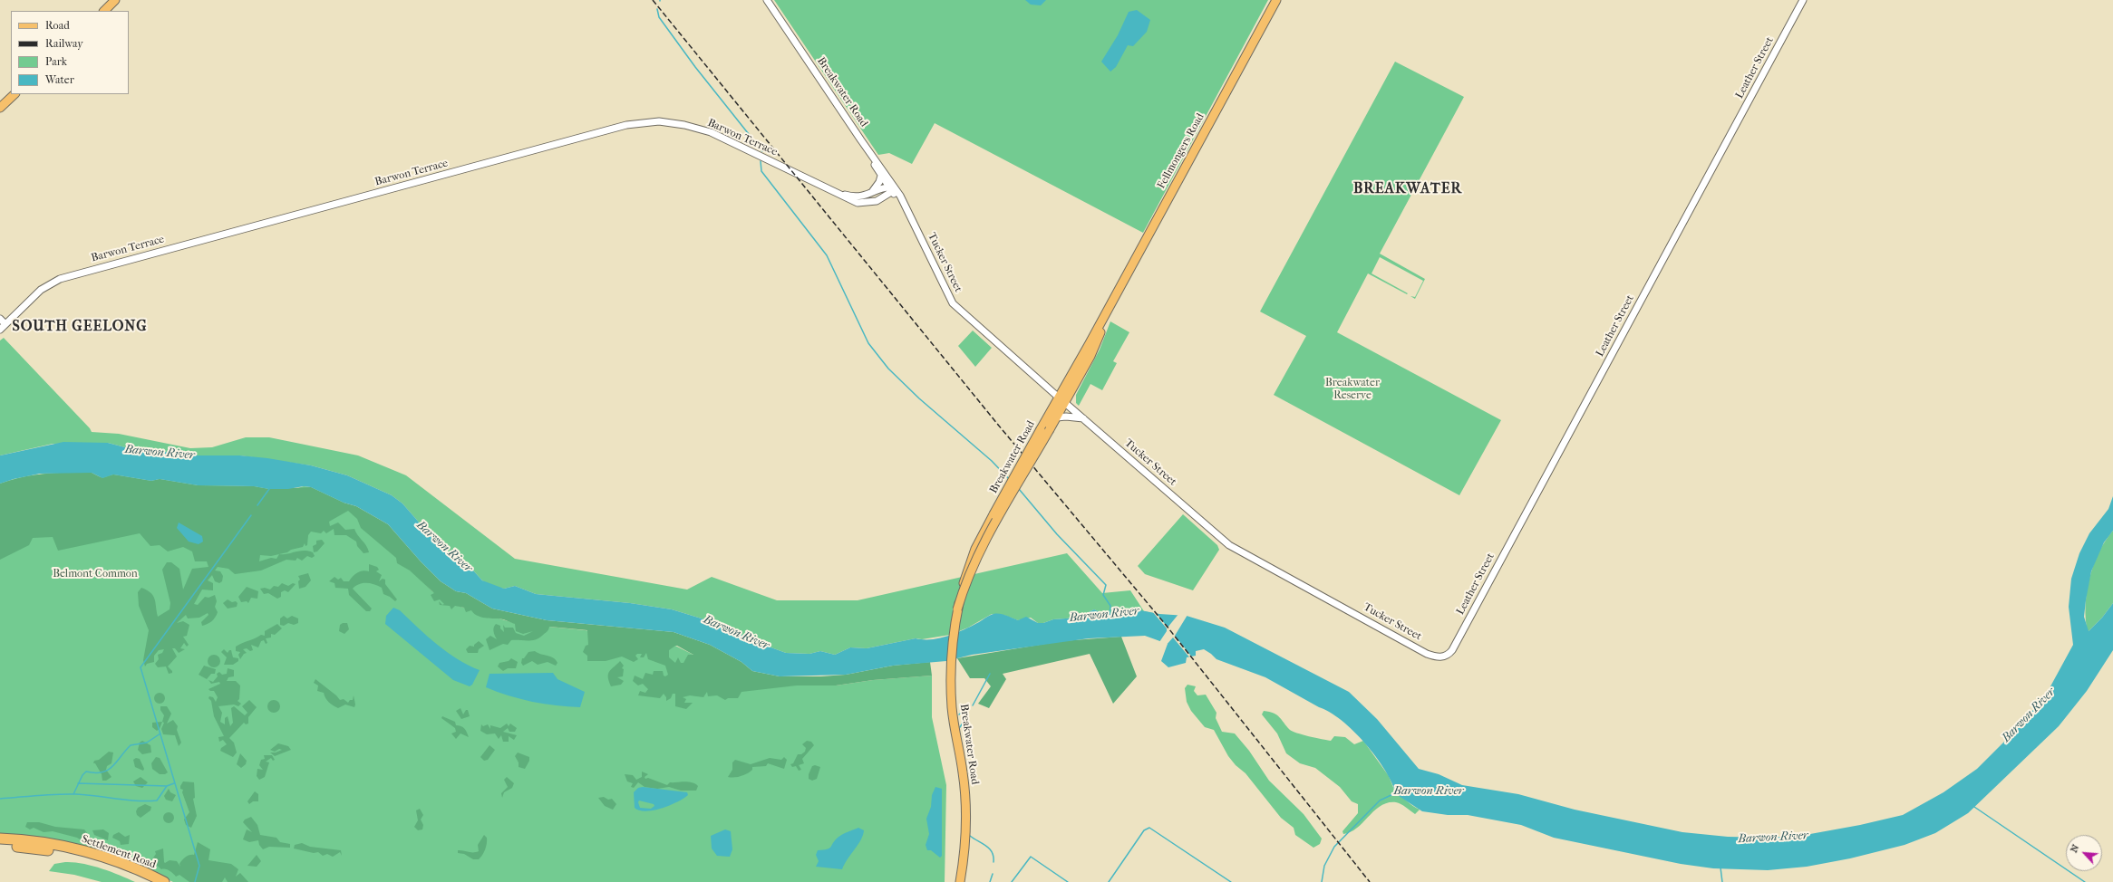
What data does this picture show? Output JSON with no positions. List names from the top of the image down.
{
  "streets": {
    "highway": ["Settlement Road"],
    "main road": ["Breakwater Road", "Fellmongers Road"],
    "street": ["Leather Street", "Barwon Terrace", "Tucker Street"]
  },
  "crossings": [
    ["Leather Street", "Tucker Street"],
    ["Breakwater Road", "Fellmongers Road"],
    ["Breakwater Road", "Tucker Street"],
    ["Barwon Terrace", "Tucker Street"],
    ["Fellmongers Road", "Tucker Street"]
  ],
  "districts": ["BREAKWATER", "SOUTH GEELONG"],
  "water": ["Barwon River"],
  "parks": ["Breakwater Reserve", "Belmont Common"],
  "legend": [
    "Road",
    "Railway",
    "Park",
    "Water"
  ],
  "north": "top left"
}
